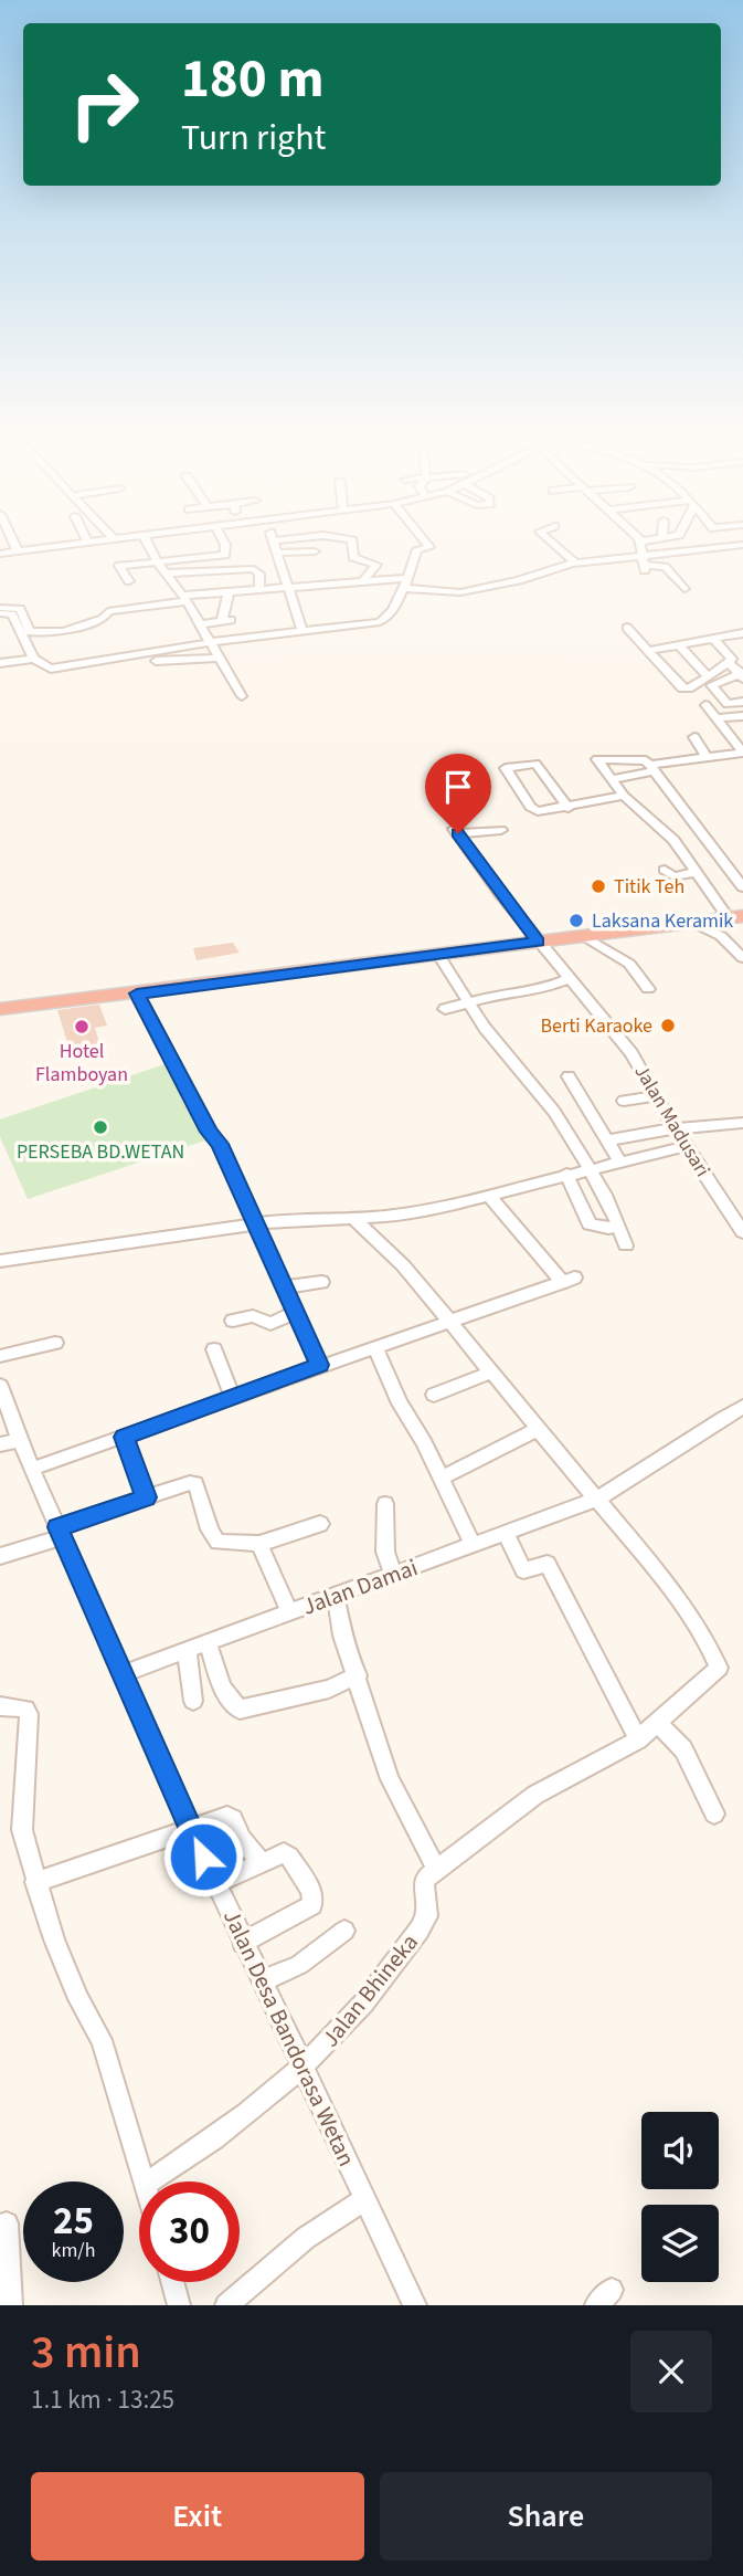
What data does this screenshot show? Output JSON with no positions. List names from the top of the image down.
{
  "streets": {
    "street": [
      "Jalan Madusari",
      "Jalan Damai",
      "Jalan Bhineka",
      "Jalan Desa Bandorasa Wetan"
    ]
  },
  "crossings": [
    ["Jalan Damai", "Jalan Desa Bandorasa Wetan"],
    ["Jalan Bhineka", "Jalan Desa Bandorasa Wetan"]
  ],
  "places": [
    "Titik Teh",
    "Laksana Keramik",
    "Berti Karaoke",
    "Hotel Flamboyan",
    "PERSEBA BD.WETAN"
  ],
  "page": {
    "turn": ["180 m", "Turn right"],
    "speed": "25 km/h",
    "limit": "30",
    "heading": ["3 min", "1.1 km · 13:25"],
    "buttons": ["Exit", "Share"]
  }
}
